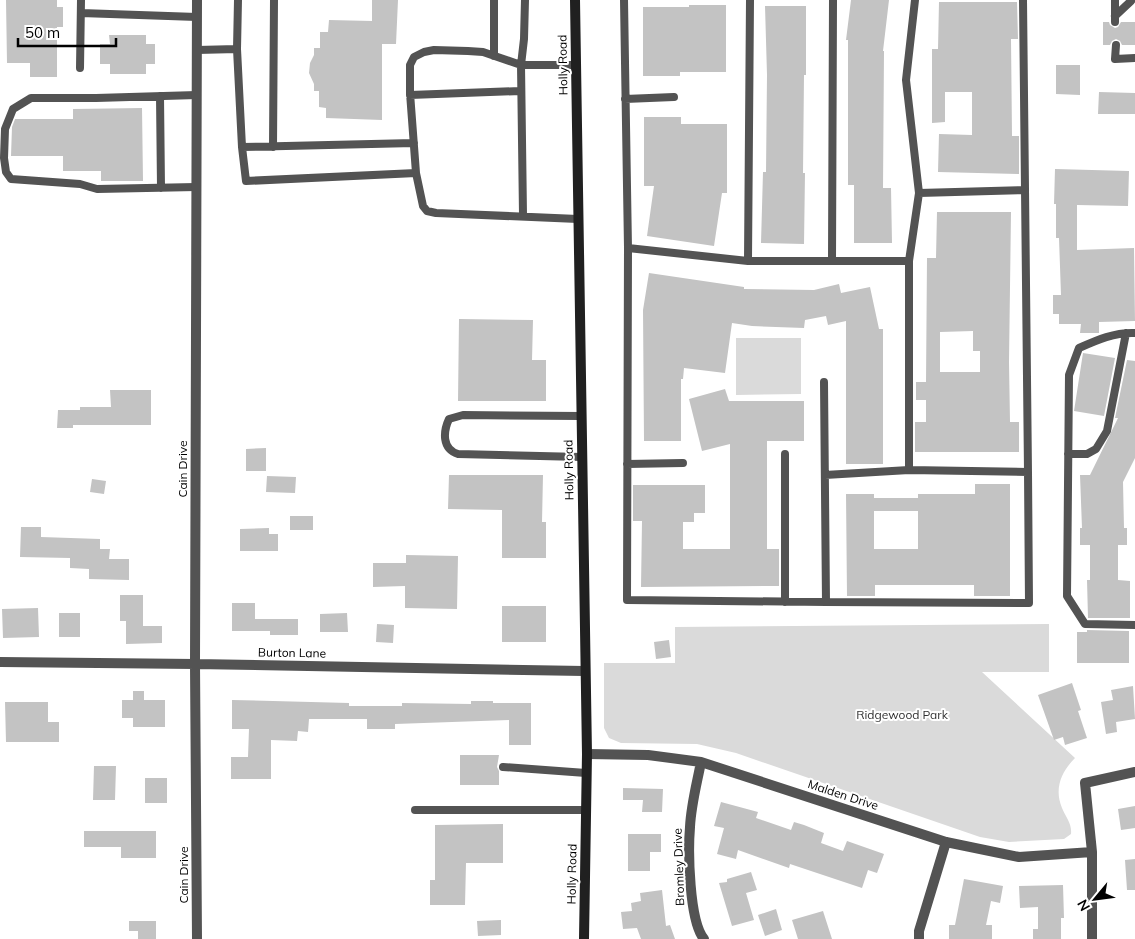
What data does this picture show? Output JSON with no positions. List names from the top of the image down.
{
  "streets": {
    "main road": ["Holly Road"],
    "street": [
      "Cain Drive",
      "Burton Lane",
      "Malden Drive",
      "Bromley Drive"
    ]
  },
  "crossings": [
    ["Holly Road", "Burton Lane"],
    ["Holly Road", "Malden Drive"],
    ["Cain Drive", "Burton Lane"],
    ["Malden Drive", "Bromley Drive"]
  ],
  "parks": ["Ridgewood Park"],
  "scale_bar": "50 m",
  "north": "bottom left"
}
